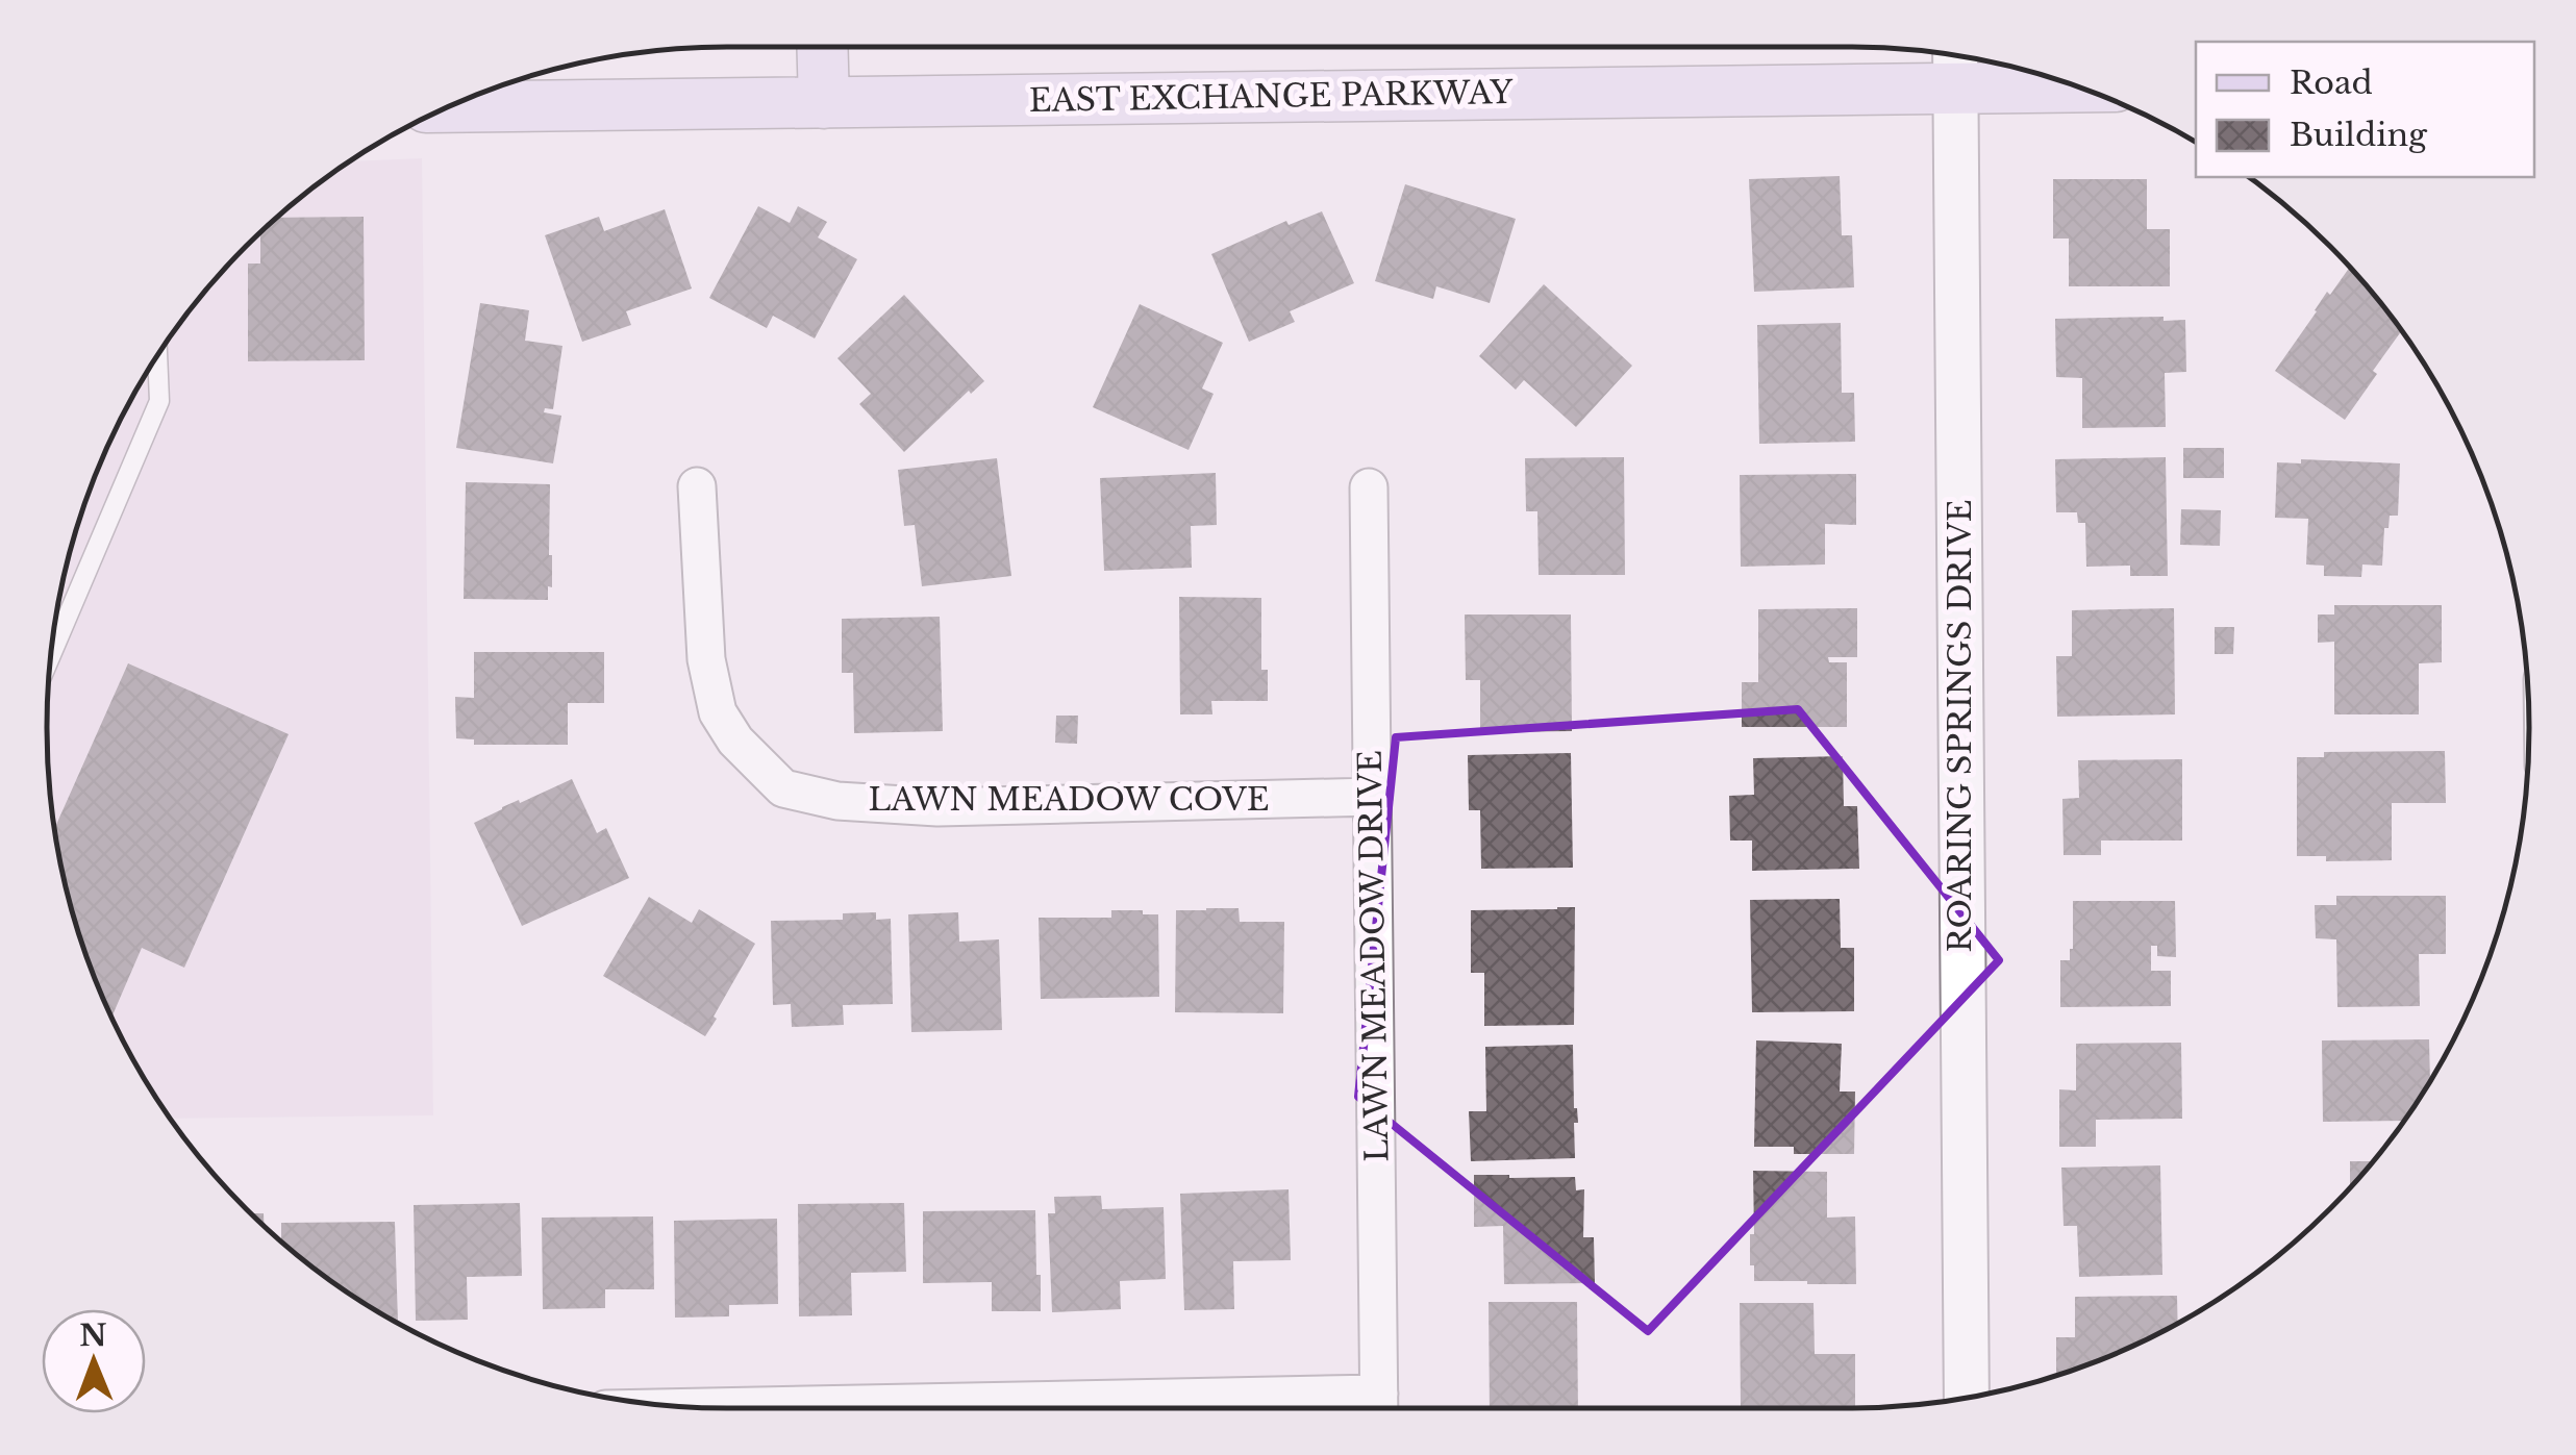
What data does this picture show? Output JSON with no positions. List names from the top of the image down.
{
  "streets": {
    "main road": ["EAST EXCHANGE PARKWAY"],
    "street": ["ROARING SPRINGS DRIVE", "LAWN MEADOW COVE", "LAWN MEADOW DRIVE"]
  },
  "crossings": [
    ["EAST EXCHANGE PARKWAY", "ROARING SPRINGS DRIVE"],
    ["LAWN MEADOW COVE", "LAWN MEADOW DRIVE"]
  ],
  "legend": ["Road", "Building"],
  "north": "top"
}
